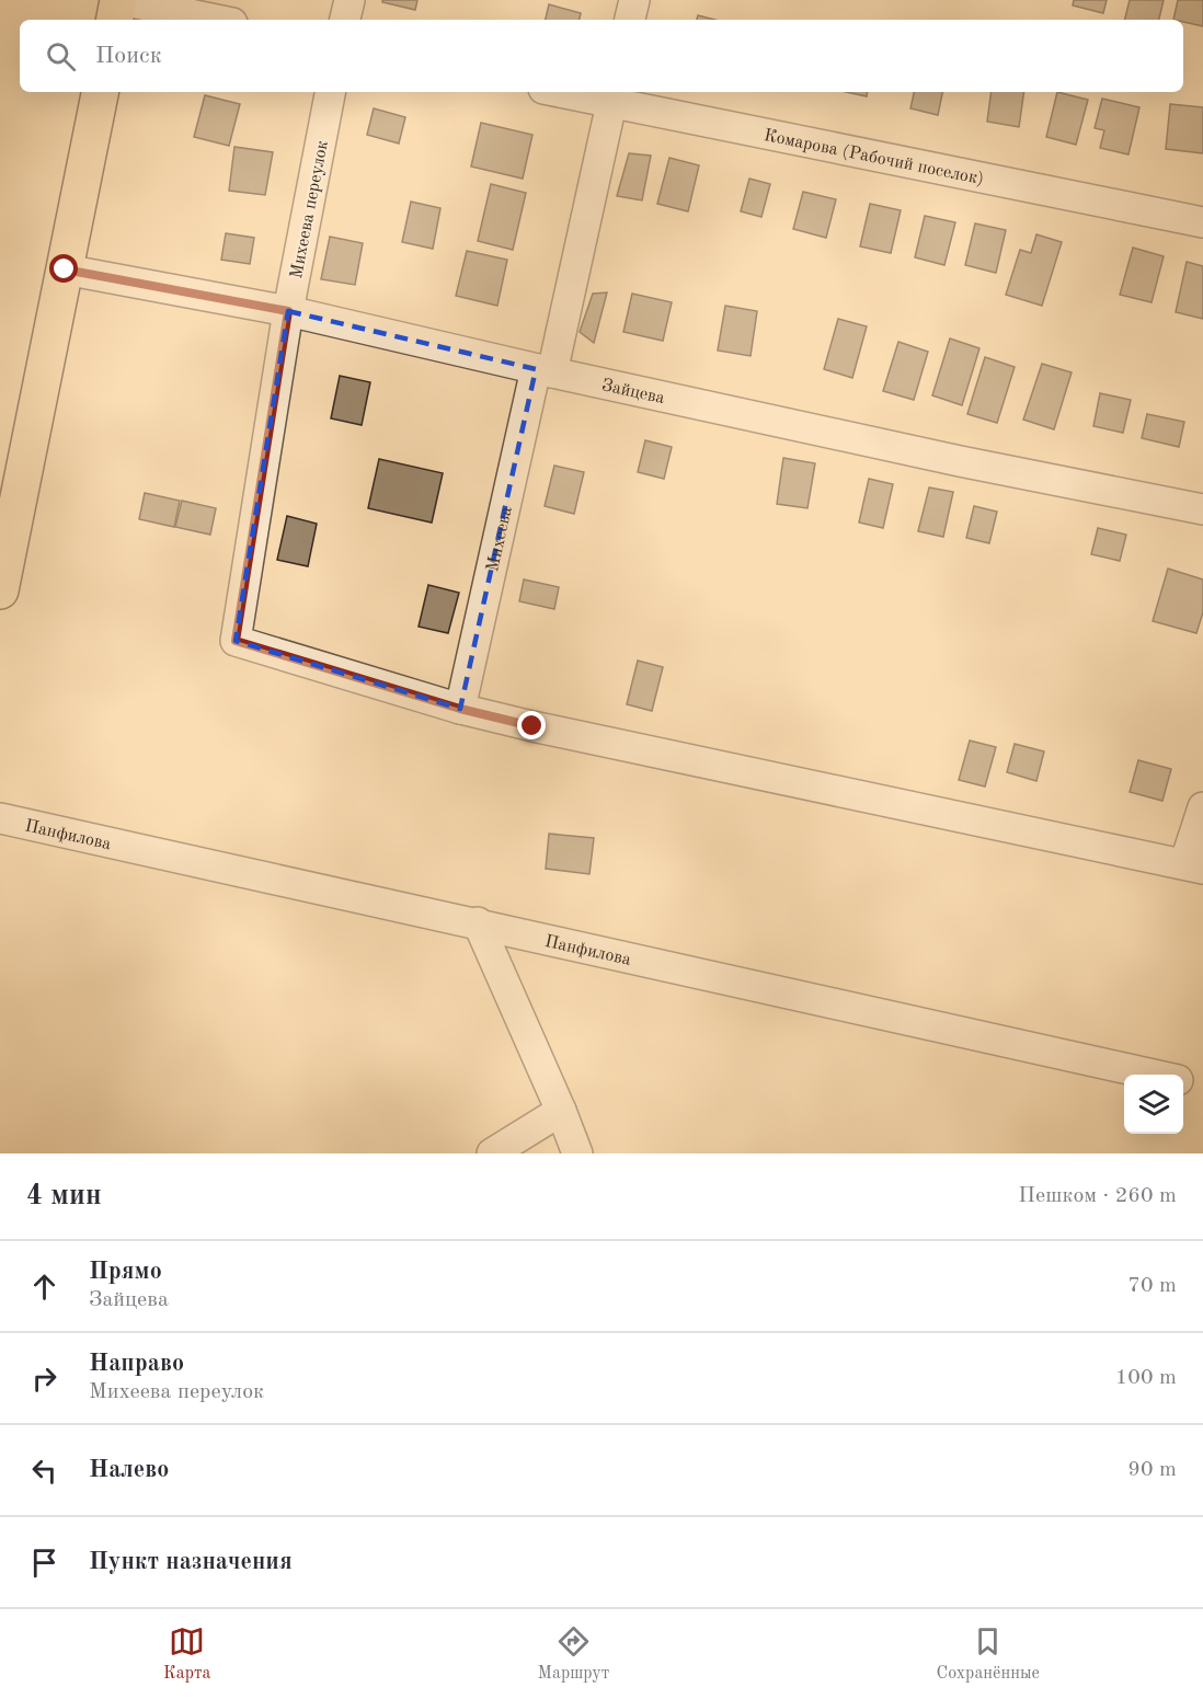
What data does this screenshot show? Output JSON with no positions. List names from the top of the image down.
{
  "streets": {
    "street": [
      "Комарова (Рабочий поселок)",
      "Михеева переулок",
      "Зайцева",
      "Михеева",
      "Панфилова"
    ]
  },
  "crossings": [
    ["Комарова (Рабочий поселок)", "Михеева"],
    ["Михеева переулок", "Зайцева"],
    ["Михеева переулок", "Михеева"],
    ["Зайцева", "Михеева"]
  ],
  "page": {
    "search": "Поиск",
    "heading": ["4 мин", "Пешком · 260 m"],
    "list": [
      ["Прямо", "Зайцева", "70 m"],
      ["Направо", "Михеева переулок", "100 m"],
      ["Налево", "90 m"],
      "Пункт назначения"
    ],
    "nav": ["Карта", "Маршрут", "Сохранённые"]
  }
}
